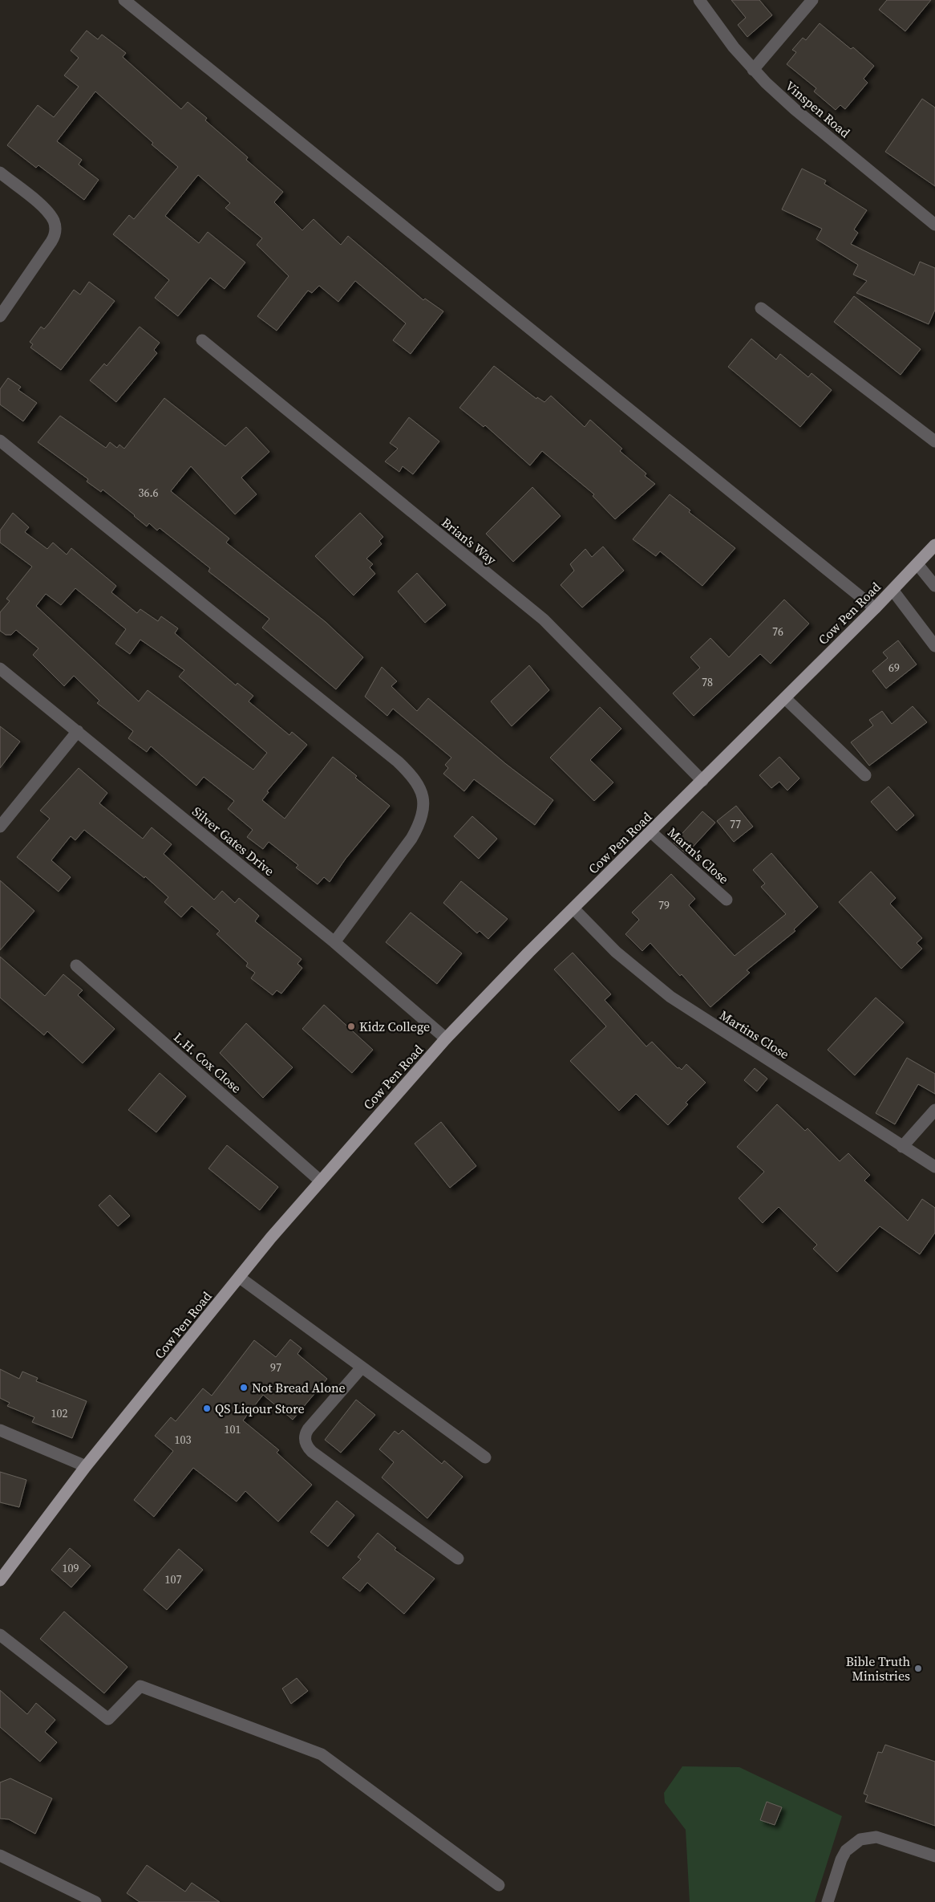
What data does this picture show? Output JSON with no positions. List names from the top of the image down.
{
  "streets": {
    "main road": ["Cow Pen Road"],
    "street": [
      "Vinspen Road",
      "Brian's Way",
      "Silver Gates Drive",
      "Martn's Close",
      "Martins Close",
      "L.H. Cox Close"
    ]
  },
  "crossings": [
    ["Brian's Way", "Cow Pen Road"],
    ["Cow Pen Road", "Silver Gates Drive"],
    ["Cow Pen Road", "Martn's Close"],
    ["Cow Pen Road", "Martins Close"],
    ["Cow Pen Road", "L.H. Cox Close"]
  ],
  "places": [
    "Kidz College",
    "Not Bread Alone",
    "QS Liqour Store",
    "Bible Truth Ministries"
  ],
  "house_numbers": [
    "36.6",
    "76",
    "69",
    "78",
    "77",
    "79",
    "97",
    "102",
    "101",
    "103",
    "109",
    "107"
  ]
}
